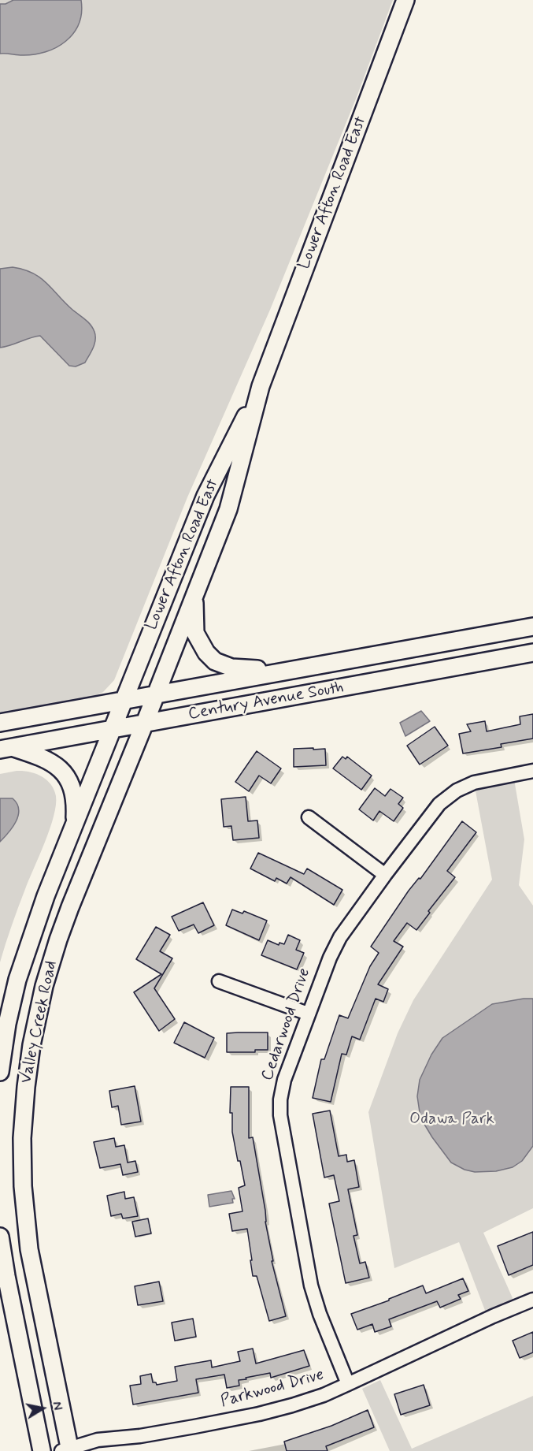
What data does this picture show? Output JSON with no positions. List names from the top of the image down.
{
  "streets": {
    "main road": ["Lower Afton Road East", "Century Avenue South", "Valley Creek Road"],
    "street": ["Cedarwood Drive", "Parkwood Drive"]
  },
  "crossings": [
    ["Lower Afton Road East", "Century Avenue South"],
    ["Lower Afton Road East", "Valley Creek Road"],
    ["Century Avenue South", "Valley Creek Road"],
    ["Valley Creek Road", "Parkwood Drive"],
    ["Cedarwood Drive", "Parkwood Drive"]
  ],
  "parks": ["Odawa Park"],
  "north": "right"
}
